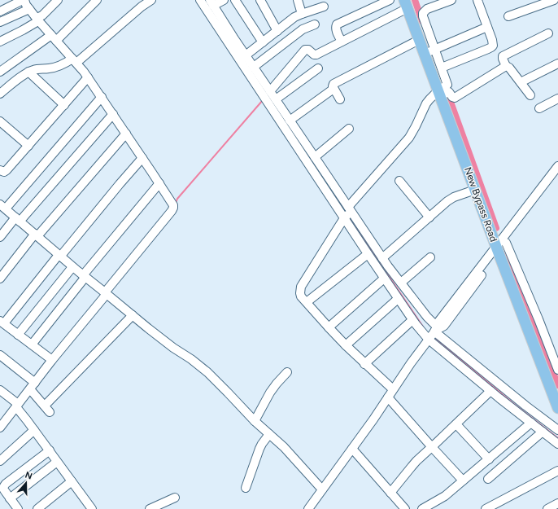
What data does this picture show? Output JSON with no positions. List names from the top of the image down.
{
  "streets": {
    "main road": ["New Bypass Road"]
  },
  "north": "top"
}
